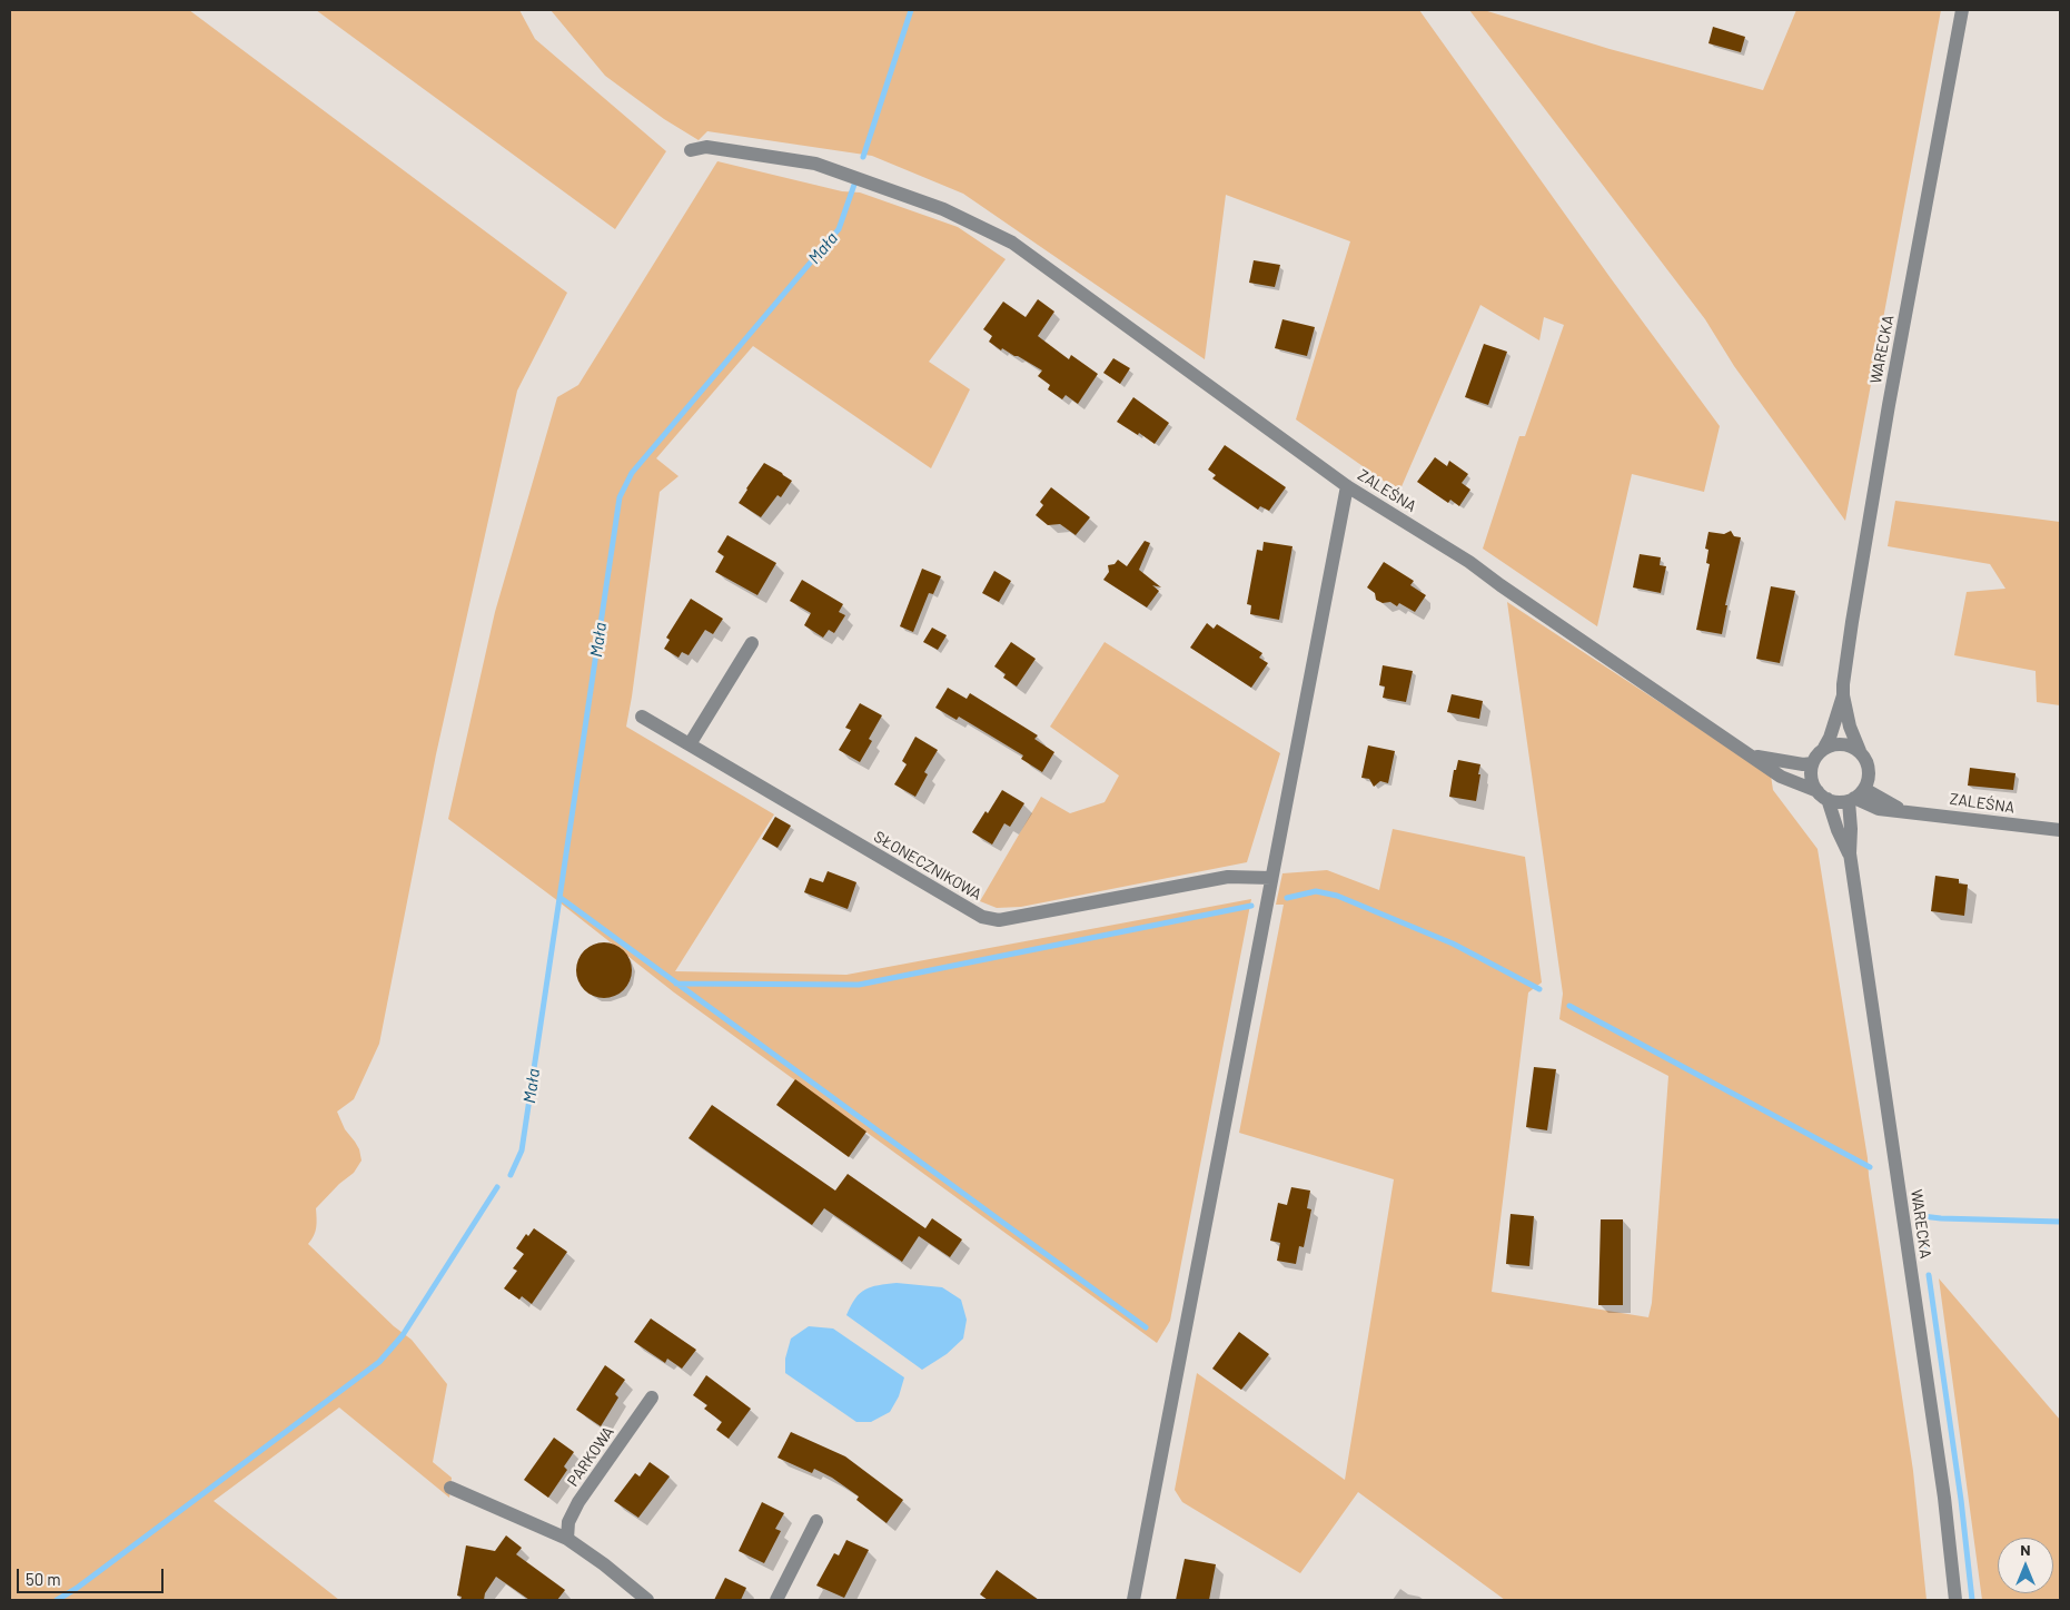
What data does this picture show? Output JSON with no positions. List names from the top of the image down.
{
  "streets": {
    "street": [
      "WARECKA",
      "ZALEŚNA",
      "SŁONECZNIKOWA",
      "PARKOWA"
    ]
  },
  "crossings": [
    ["WARECKA", "ZALEŚNA"]
  ],
  "water": ["Mała"],
  "scale_bar": "50 m",
  "north": "top"
}
